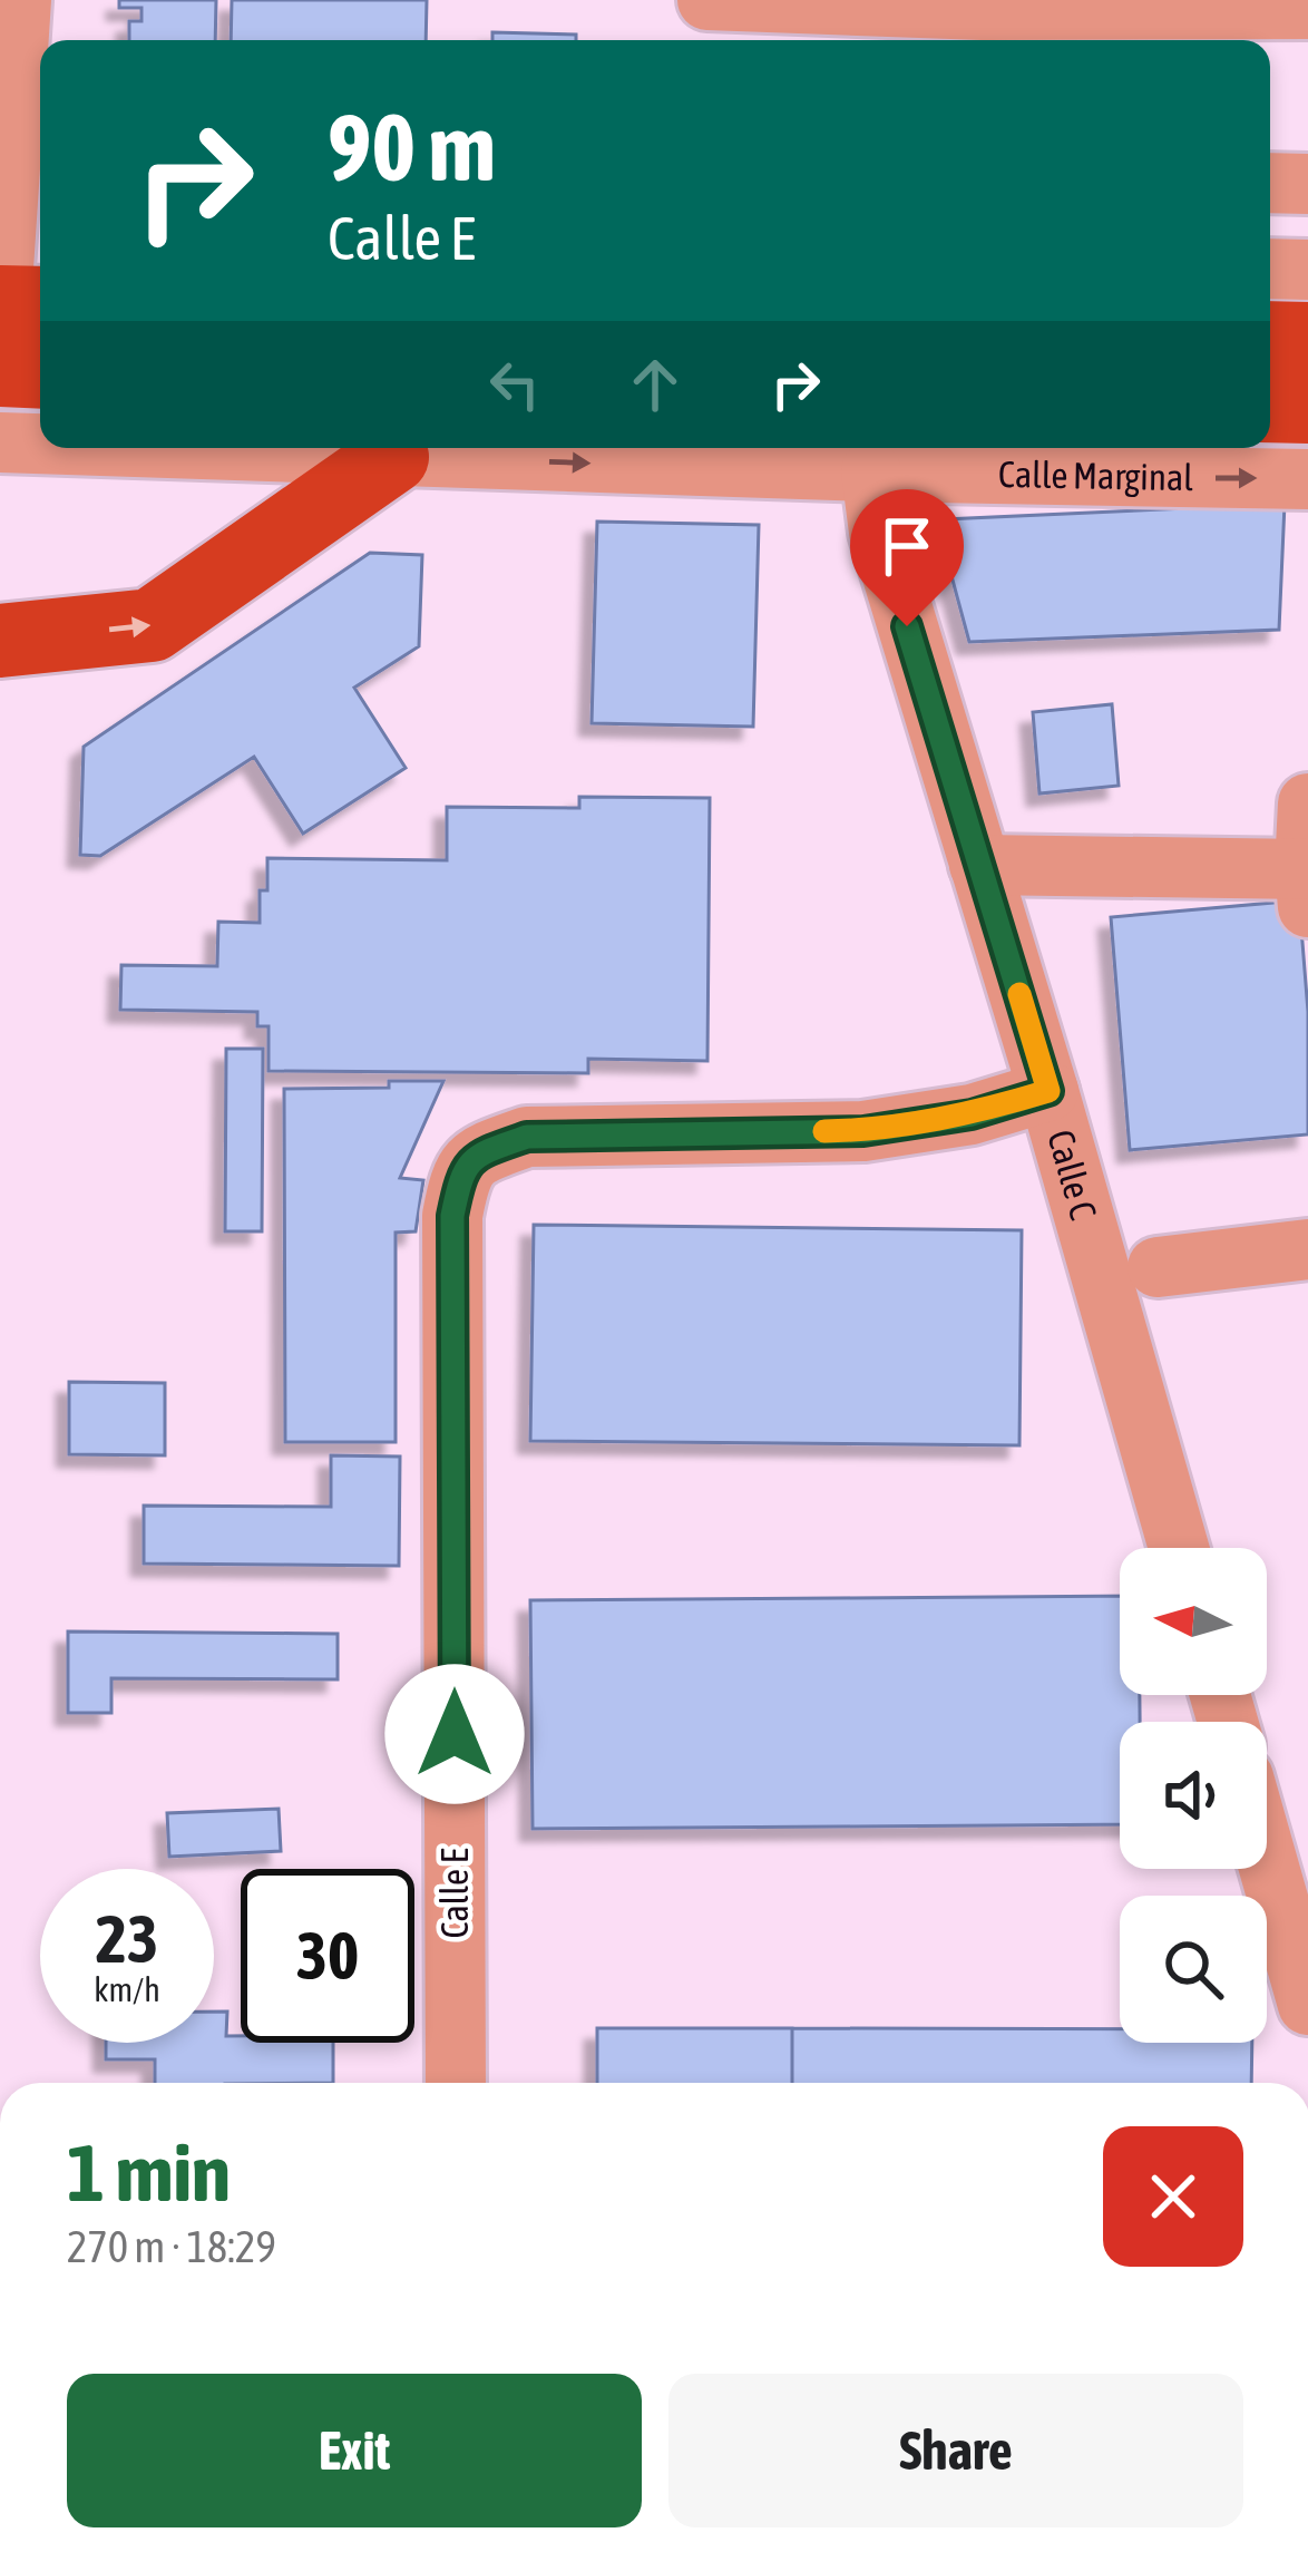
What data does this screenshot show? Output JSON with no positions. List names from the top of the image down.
{
  "streets": {
    "street": ["Calle Marginal", "Calle C", "Calle E"]
  },
  "crossings": [
    ["Calle Marginal", "Calle C"],
    ["Calle C", "Calle E"]
  ],
  "north": "left",
  "page": {
    "turn": ["90 m", "Calle E"],
    "speed": "23 km/h",
    "limit": "30",
    "heading": ["1 min", "270 m · 18:29"],
    "buttons": ["Exit", "Share"]
  }
}
